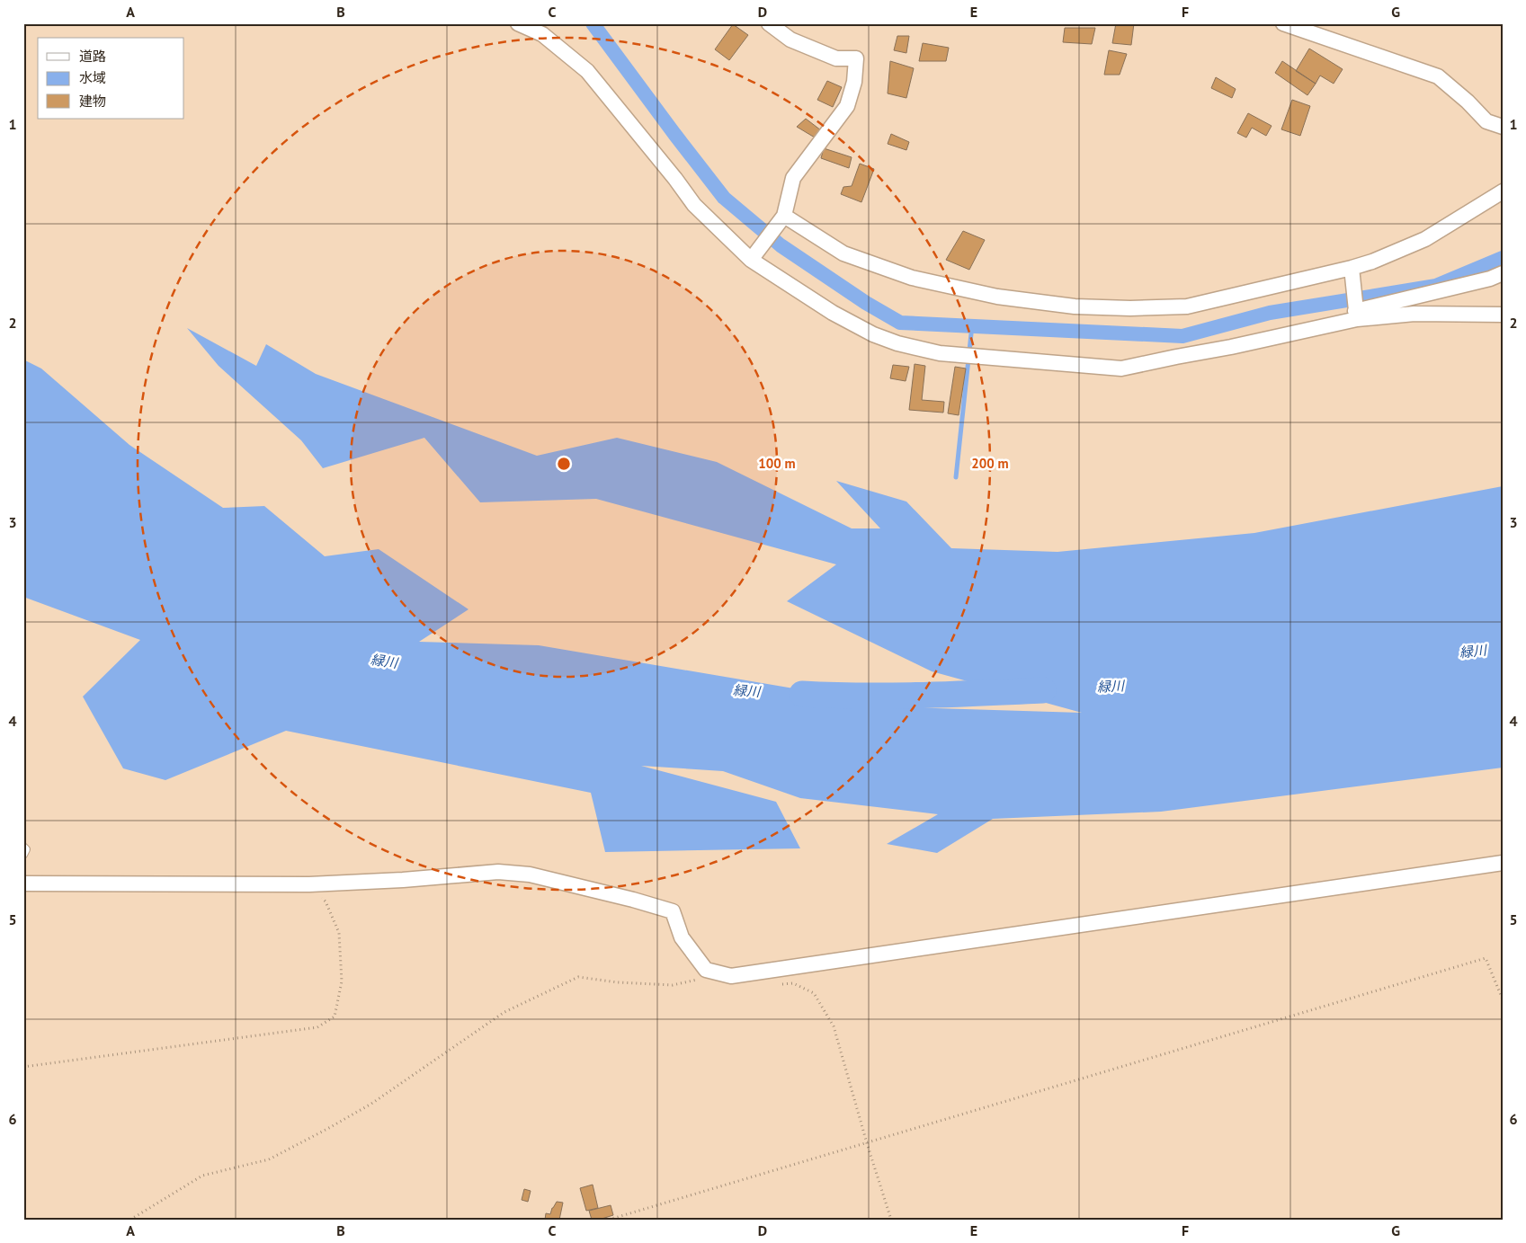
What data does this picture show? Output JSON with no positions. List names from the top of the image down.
{
  "water": ["緑川"],
  "legend": ["道路", "水域", "建物"],
  "grid": {
    "columns": [
      "A",
      "B",
      "C",
      "D",
      "E",
      "F",
      "G"
    ],
    "rows": [
      "1",
      "2",
      "3",
      "4",
      "5",
      "6"
    ]
  },
  "rings": ["100 m", "200 m"]
}
